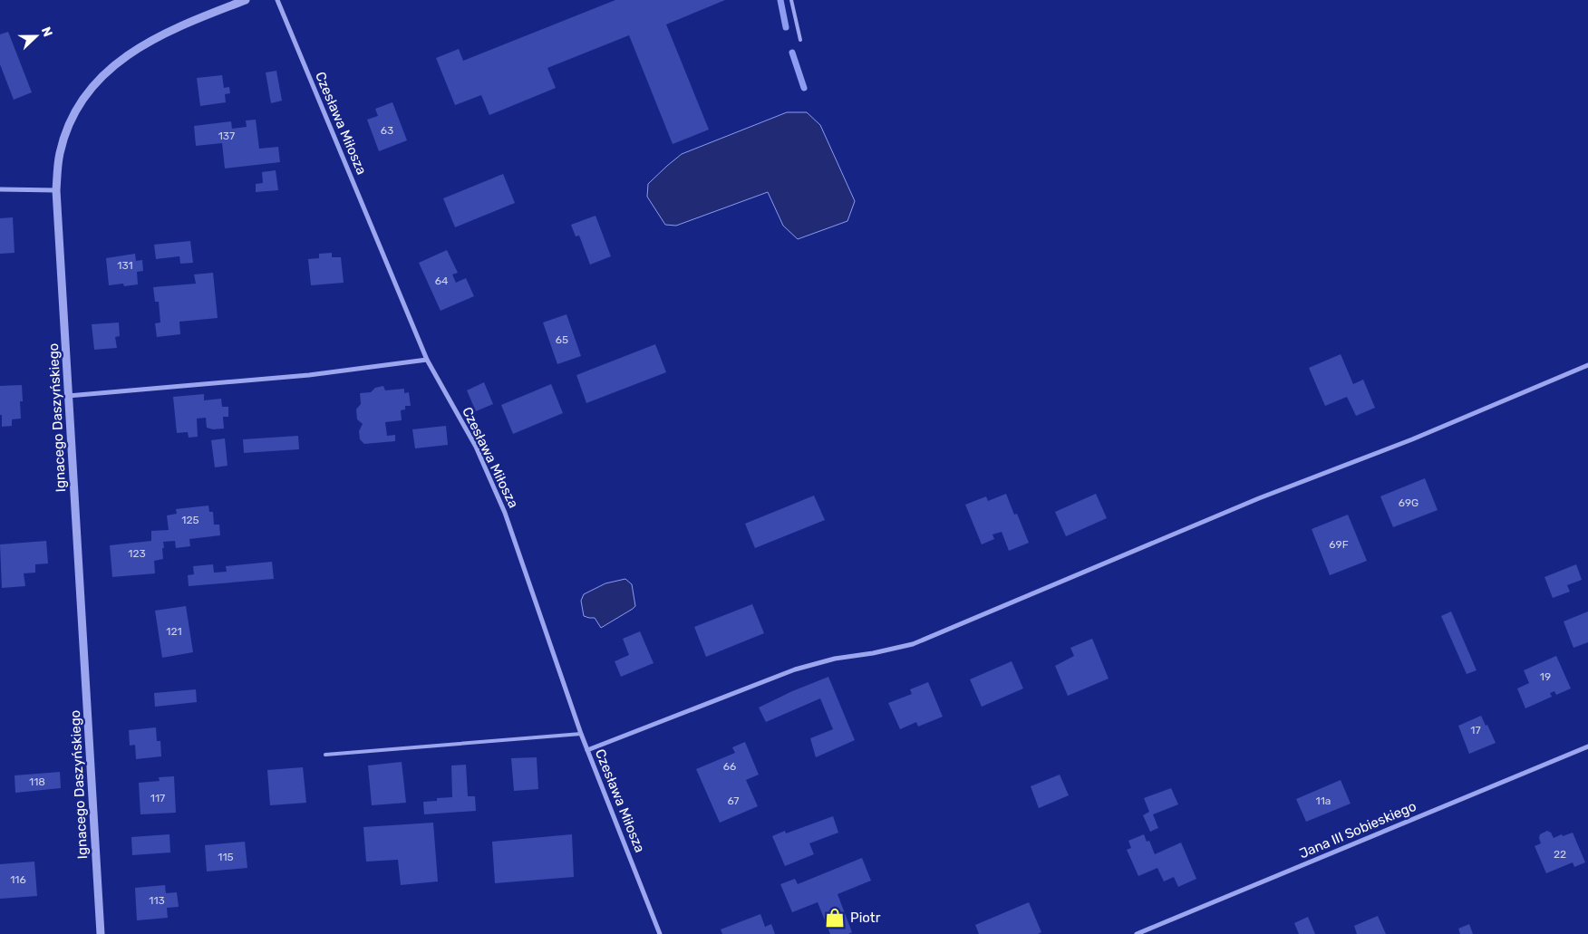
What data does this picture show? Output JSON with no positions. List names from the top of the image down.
{
  "streets": {
    "street": ["Czesława Miłosza", "Ignacego Daszyńskiego", "Jana III Sobieskiego"]
  },
  "places": {
    "shop": ["Piotr"]
  },
  "house_numbers": [
    "63",
    "137",
    "131",
    "64",
    "65",
    "69G",
    "125",
    "69F",
    "123",
    "121",
    "19",
    "17",
    "66",
    "118",
    "117",
    "67",
    "11a",
    "22",
    "115",
    "116",
    "113"
  ],
  "north": "right"
}
